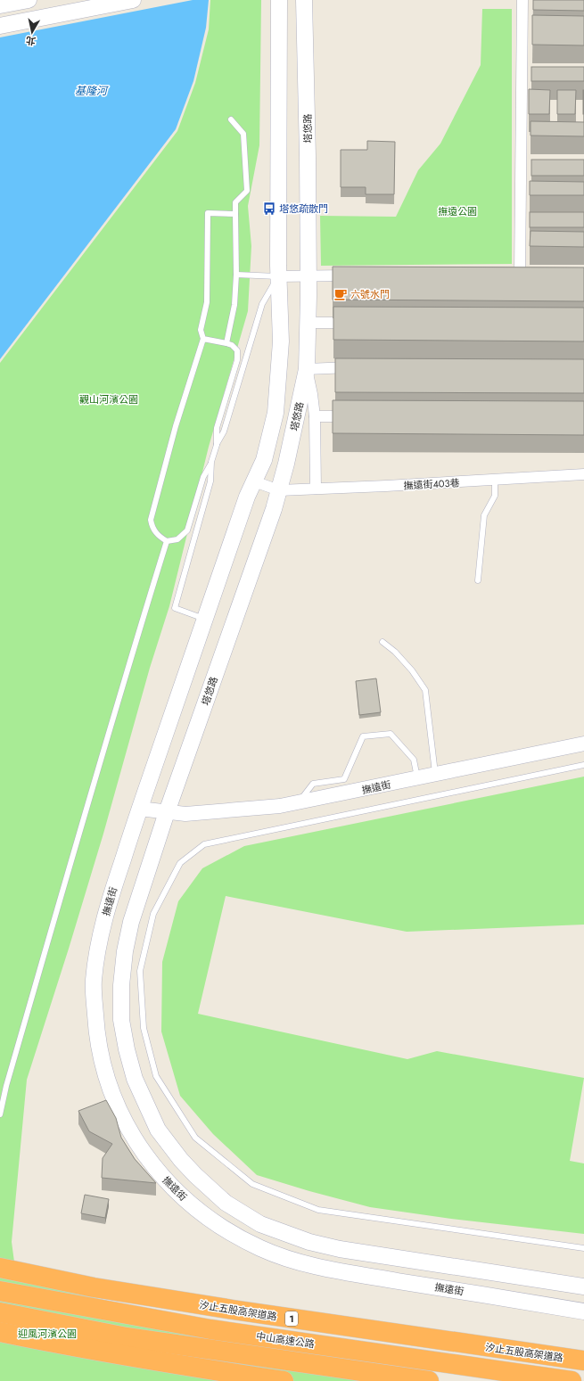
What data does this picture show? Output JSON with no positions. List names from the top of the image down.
{
  "streets": {
    "highway": ["汐止五股高架道路", "1", "中山高速公路"],
    "main road": ["塔悠路", "撫遠街"],
    "street": ["撫遠街403巷"]
  },
  "crossings": [
    ["塔悠路", "撫遠街403巷"],
    ["塔悠路", "撫遠街"]
  ],
  "water": ["基隆河"],
  "parks": ["撫遠公園", "觀山河濱公園", "迎風河濱公園"],
  "places": {
    "bus stop": ["塔悠疏散門"],
    "cafe": ["六號水門"]
  },
  "north": "bottom"
}
